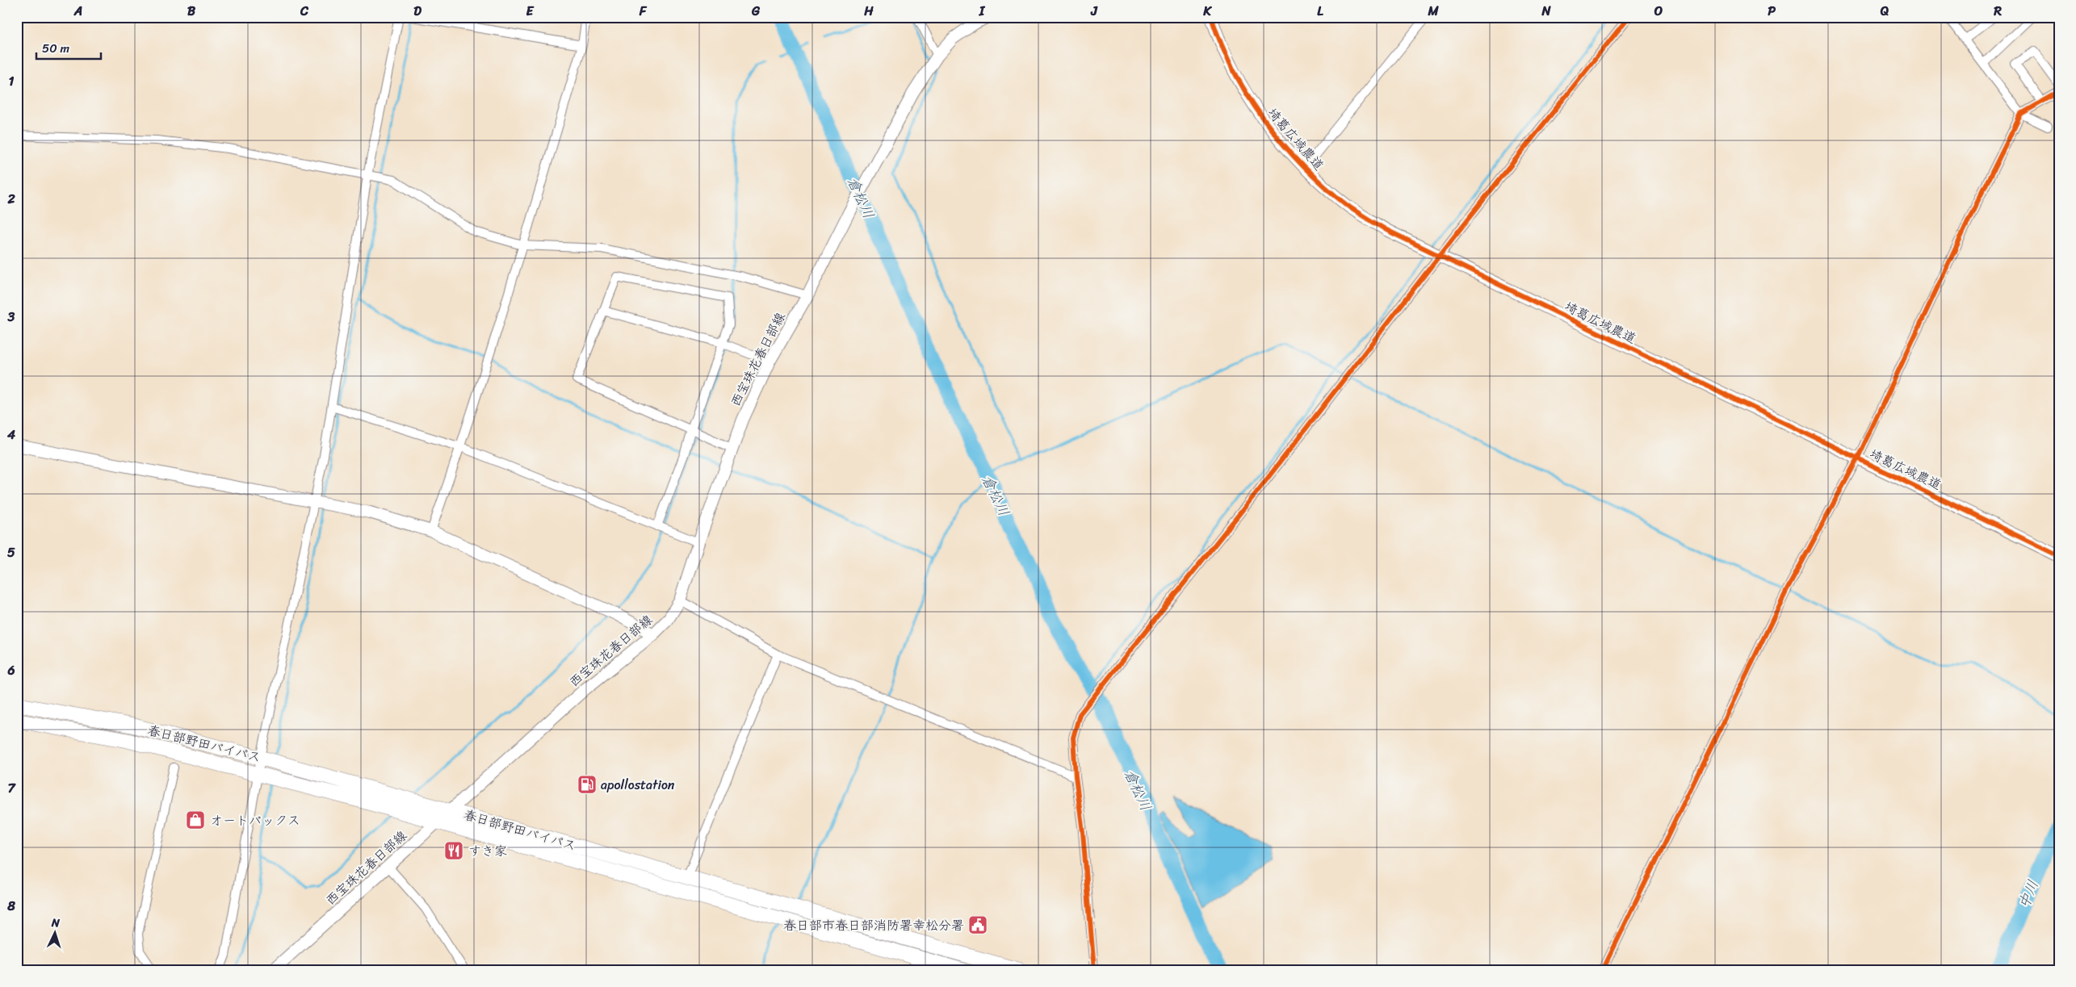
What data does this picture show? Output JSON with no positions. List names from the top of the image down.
{
  "streets": {
    "highway": ["春日部野田バイパス"],
    "street": ["埼葛広域農道", "西宝珠花春日部線"]
  },
  "crossings": [
    ["西宝珠花春日部線", "春日部野田バイパス"]
  ],
  "water": ["倉松川", "中川"],
  "places": {
    "fuel station": ["apollostation"],
    "shop": ["オートバックス"],
    "restaurant": ["すき家"],
    "public building": ["春日部市春日部消防署幸松分署"]
  },
  "scale_bar": "50 m",
  "north": "top",
  "grid": {
    "columns": [
      "A",
      "B",
      "C",
      "D",
      "E",
      "F",
      "G",
      "H",
      "I",
      "J",
      "K",
      "L",
      "M",
      "N",
      "O",
      "P",
      "Q",
      "R"
    ],
    "rows": [
      "1",
      "2",
      "3",
      "4",
      "5",
      "6",
      "7",
      "8"
    ]
  }
}
